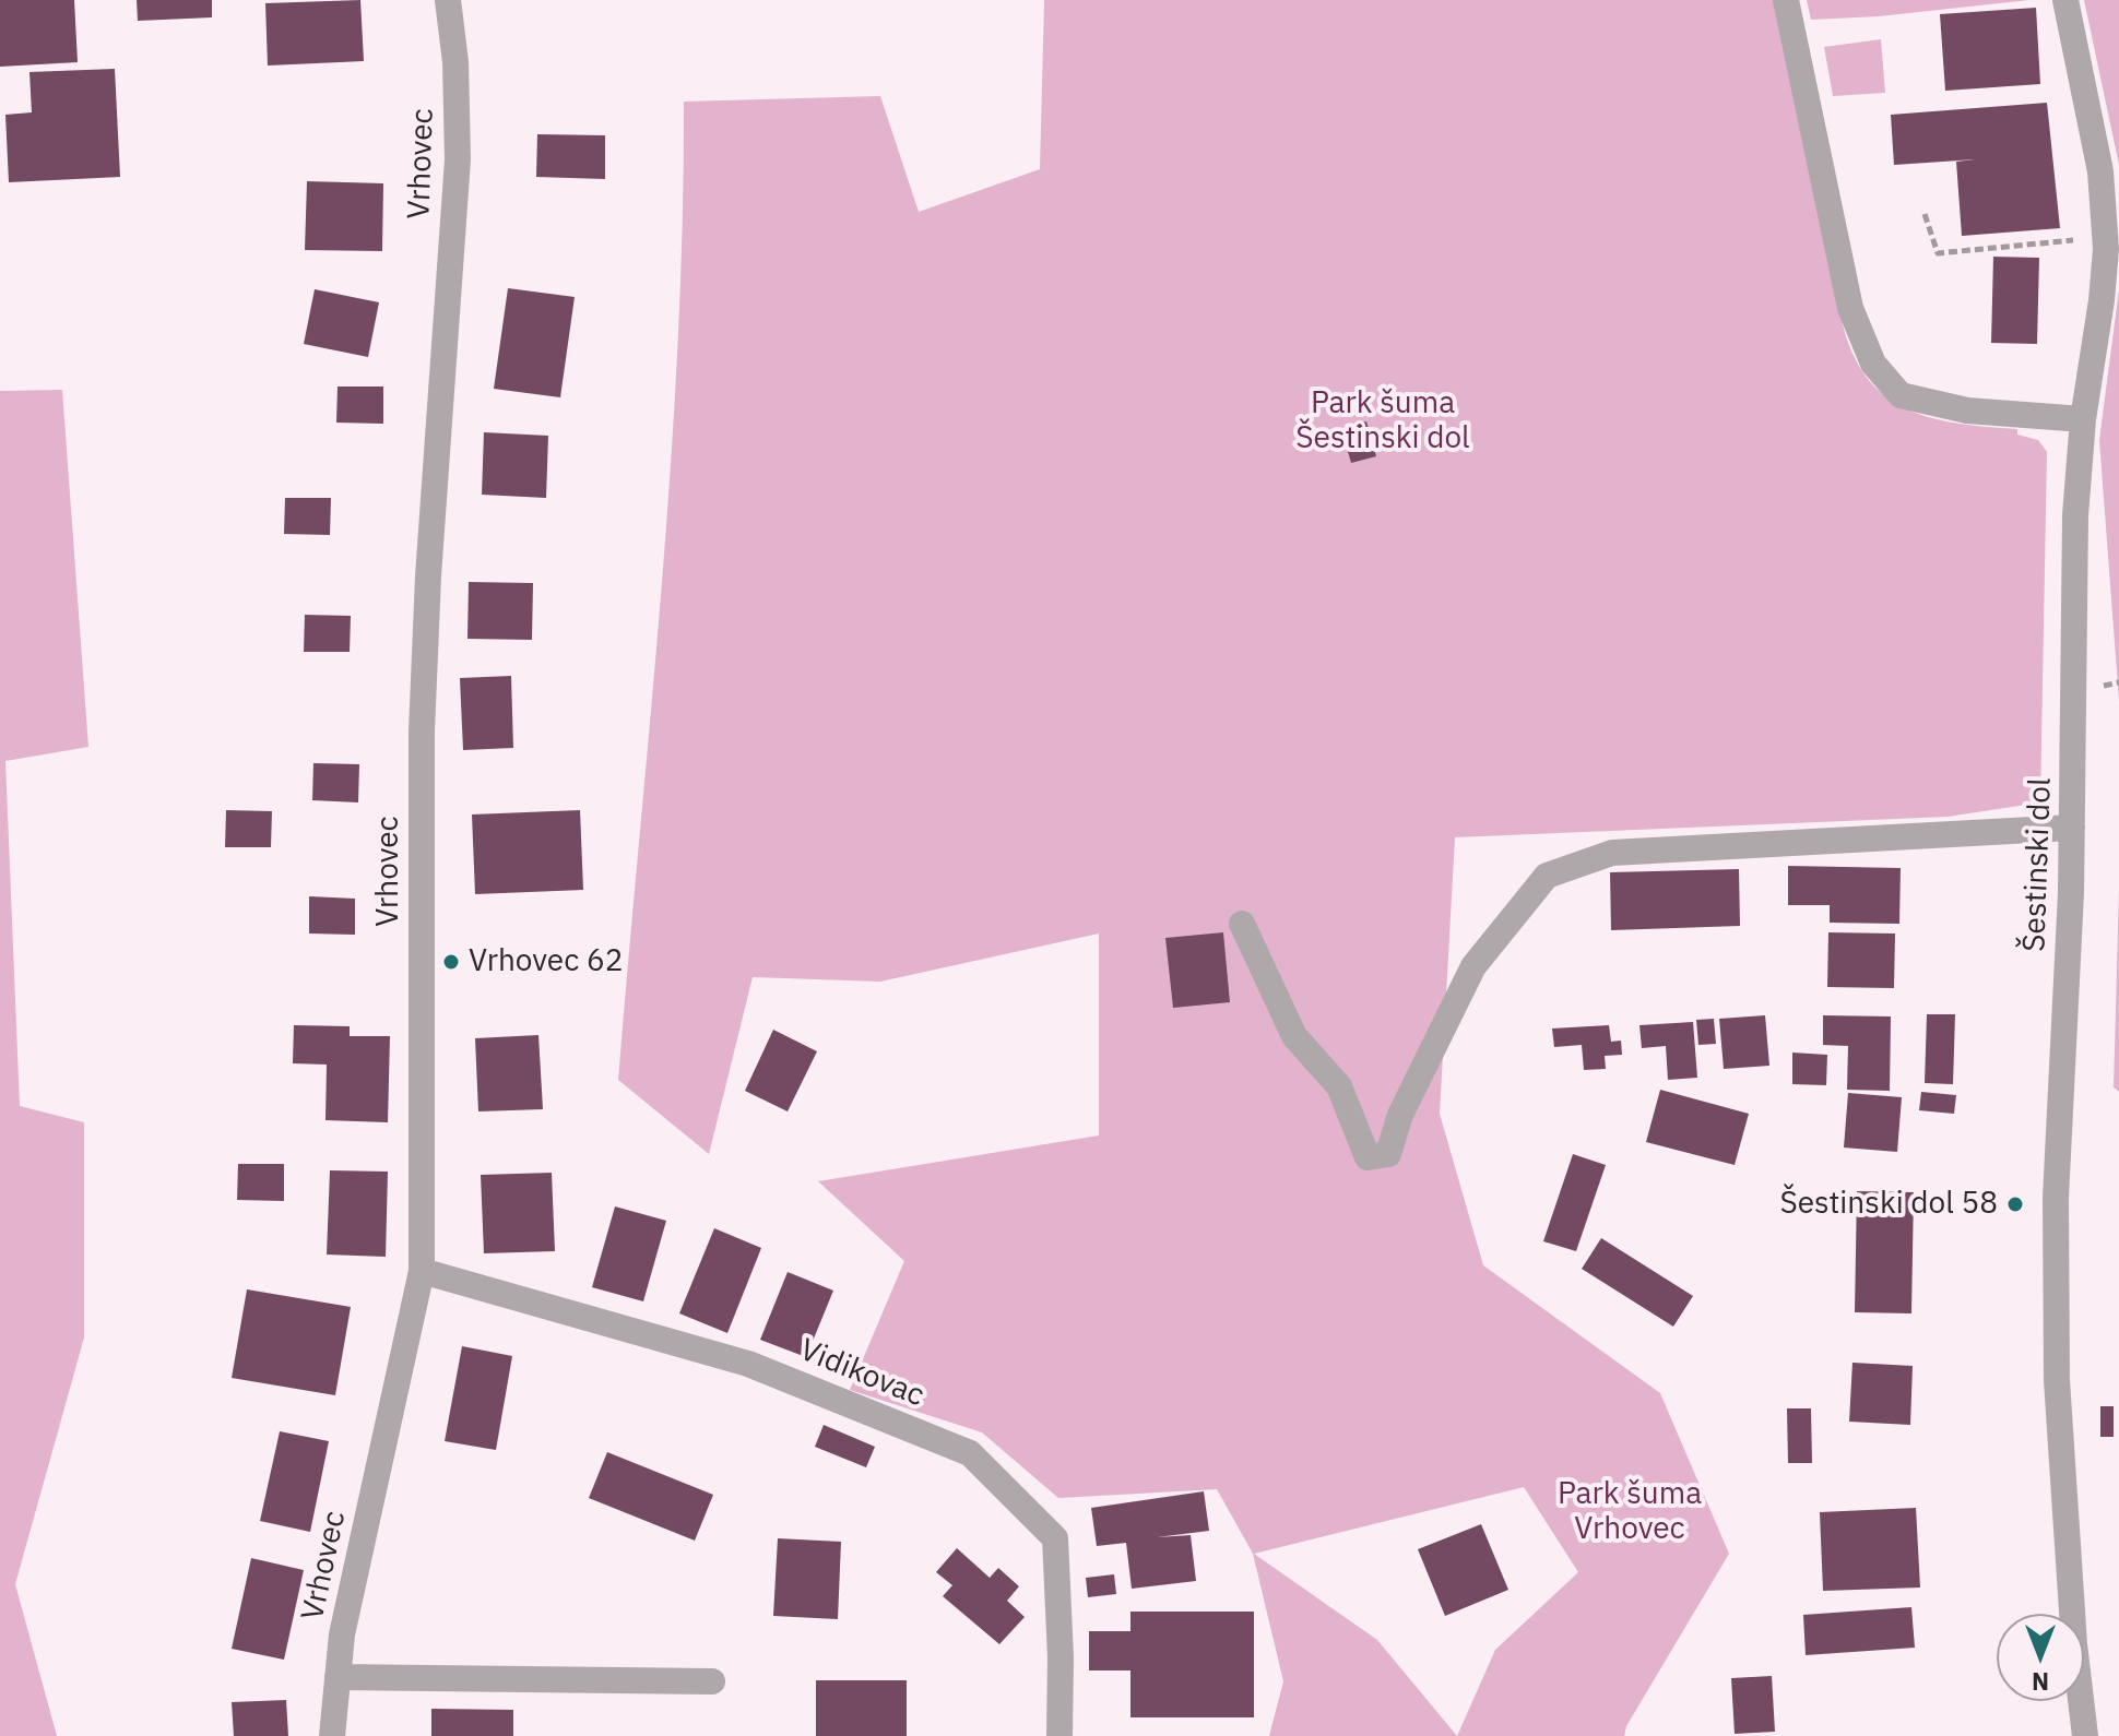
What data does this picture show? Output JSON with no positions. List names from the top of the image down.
{
  "streets": {
    "street": ["Vrhovec", "Šestinski dol", "Vidikovac"]
  },
  "crossings": [
    ["Vrhovec", "Vidikovac"]
  ],
  "parks": ["Park šuma Šestinski dol", "Park šuma Vrhovec"],
  "places": ["Vrhovec 62", "Šestinski dol 58"],
  "north": "bottom"
}
